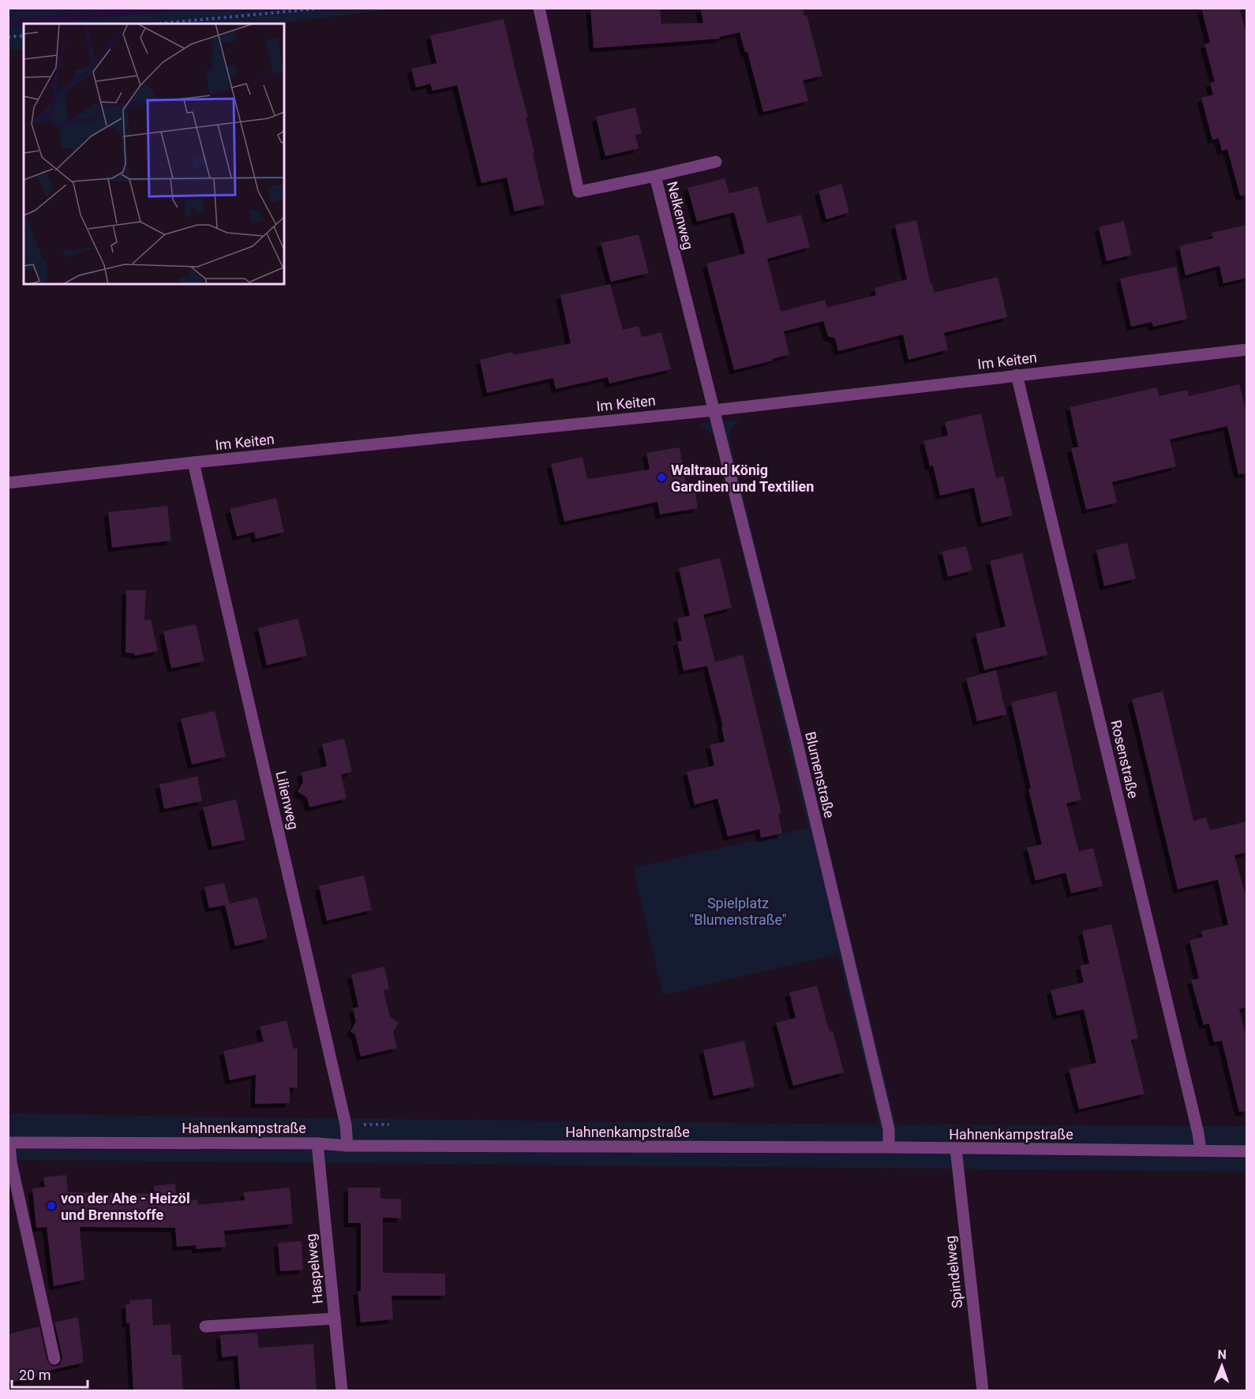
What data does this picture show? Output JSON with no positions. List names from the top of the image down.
{
  "streets": {
    "street": [
      "Nelkenweg",
      "Im Keiten",
      "Rosenstraße",
      "Blumenstraße",
      "Lilienweg",
      "Hahnenkampstraße",
      "Haspelweg",
      "Spindelweg"
    ]
  },
  "crossings": [
    ["Nelkenweg", "Im Keiten"],
    ["Nelkenweg", "Blumenstraße"],
    ["Im Keiten", "Rosenstraße"],
    ["Im Keiten", "Blumenstraße"],
    ["Im Keiten", "Lilienweg"],
    ["Rosenstraße", "Hahnenkampstraße"],
    ["Blumenstraße", "Hahnenkampstraße"],
    ["Lilienweg", "Hahnenkampstraße"],
    ["Hahnenkampstraße", "Haspelweg"],
    ["Hahnenkampstraße", "Spindelweg"]
  ],
  "parks": ["Spielplatz \"Blumenstraße\""],
  "places": ["Waltraud König Gardinen und Textilien", "von der Ahe - Heizöl und Brennstoffe"],
  "scale_bar": "20 m",
  "north": "top"
}
